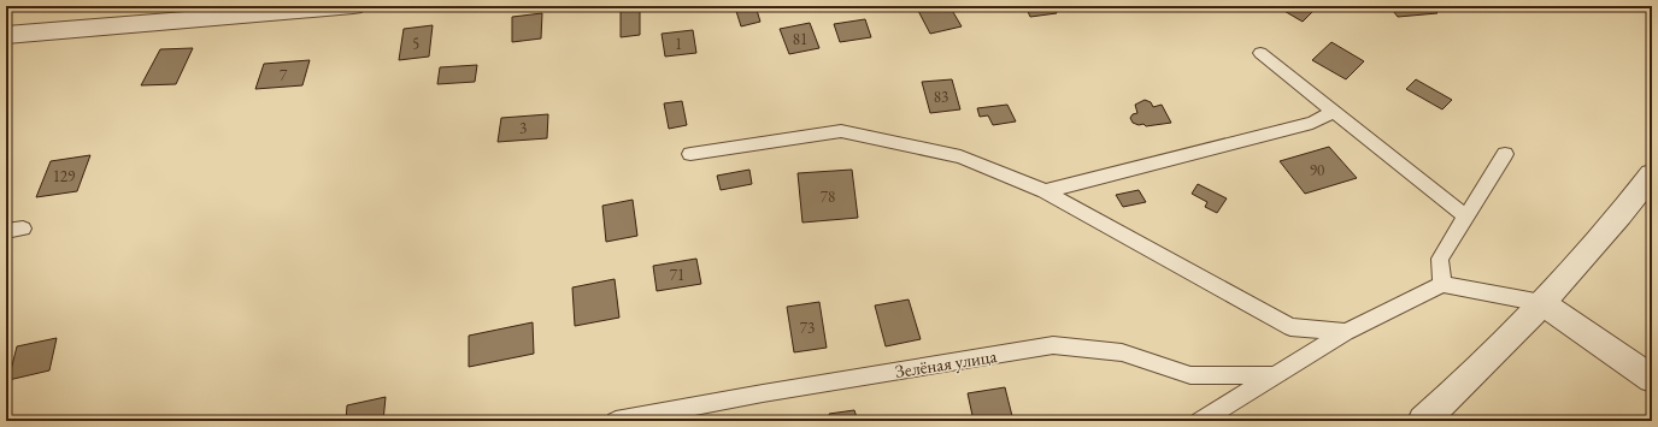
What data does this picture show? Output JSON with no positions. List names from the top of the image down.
{
  "streets": {
    "lane": ["Зелёная улица"]
  },
  "house_numbers": [
    "81",
    "5",
    "1",
    "7",
    "83",
    "3",
    "90",
    "129",
    "78",
    "71",
    "73"
  ]
}
